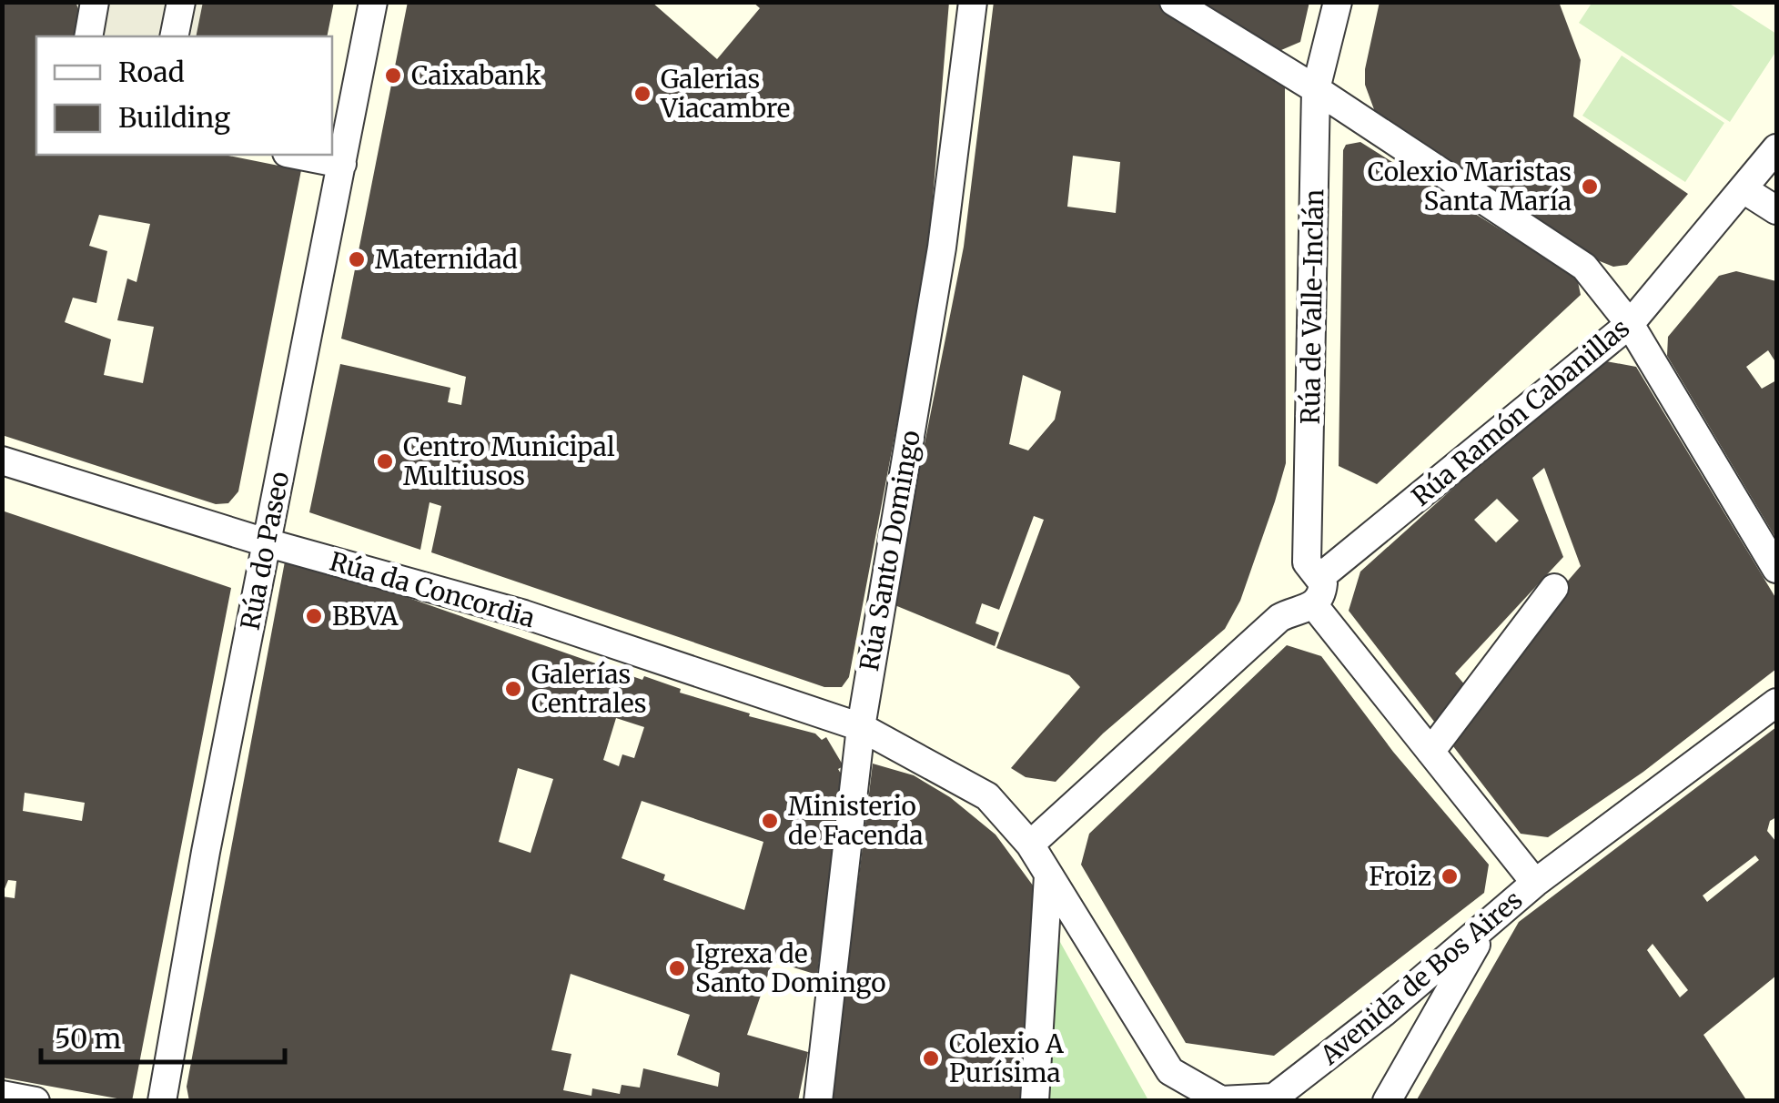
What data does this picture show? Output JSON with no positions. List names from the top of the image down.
{
  "streets": {
    "street": [
      "Rúa de Valle-Inclán",
      "Rúa Ramón Cabanillas",
      "Rúa do Paseo",
      "Rúa Santo Domingo",
      "Rúa da Concordia",
      "Avenida de Bos Aires"
    ]
  },
  "crossings": [
    ["Rúa de Valle-Inclán", "Rúa Ramón Cabanillas"],
    ["Rúa do Paseo", "Rúa da Concordia"],
    ["Rúa Santo Domingo", "Rúa da Concordia"],
    ["Rúa Santo Domingo", "Avenida de Bos Aires"],
    ["Rúa da Concordia", "Avenida de Bos Aires"]
  ],
  "places": [
    "Caixabank",
    "Galerias Viacambre",
    "Colexio Maristas Santa María",
    "Maternidad",
    "Centro Municipal Multiusos",
    "BBVA",
    "Galerías Centrales",
    "Ministerio de Facenda",
    "Froiz",
    "Igrexa de Santo Domingo",
    "Colexio A Purísima"
  ],
  "legend": ["Road", "Building"],
  "scale_bar": "50 m"
}
